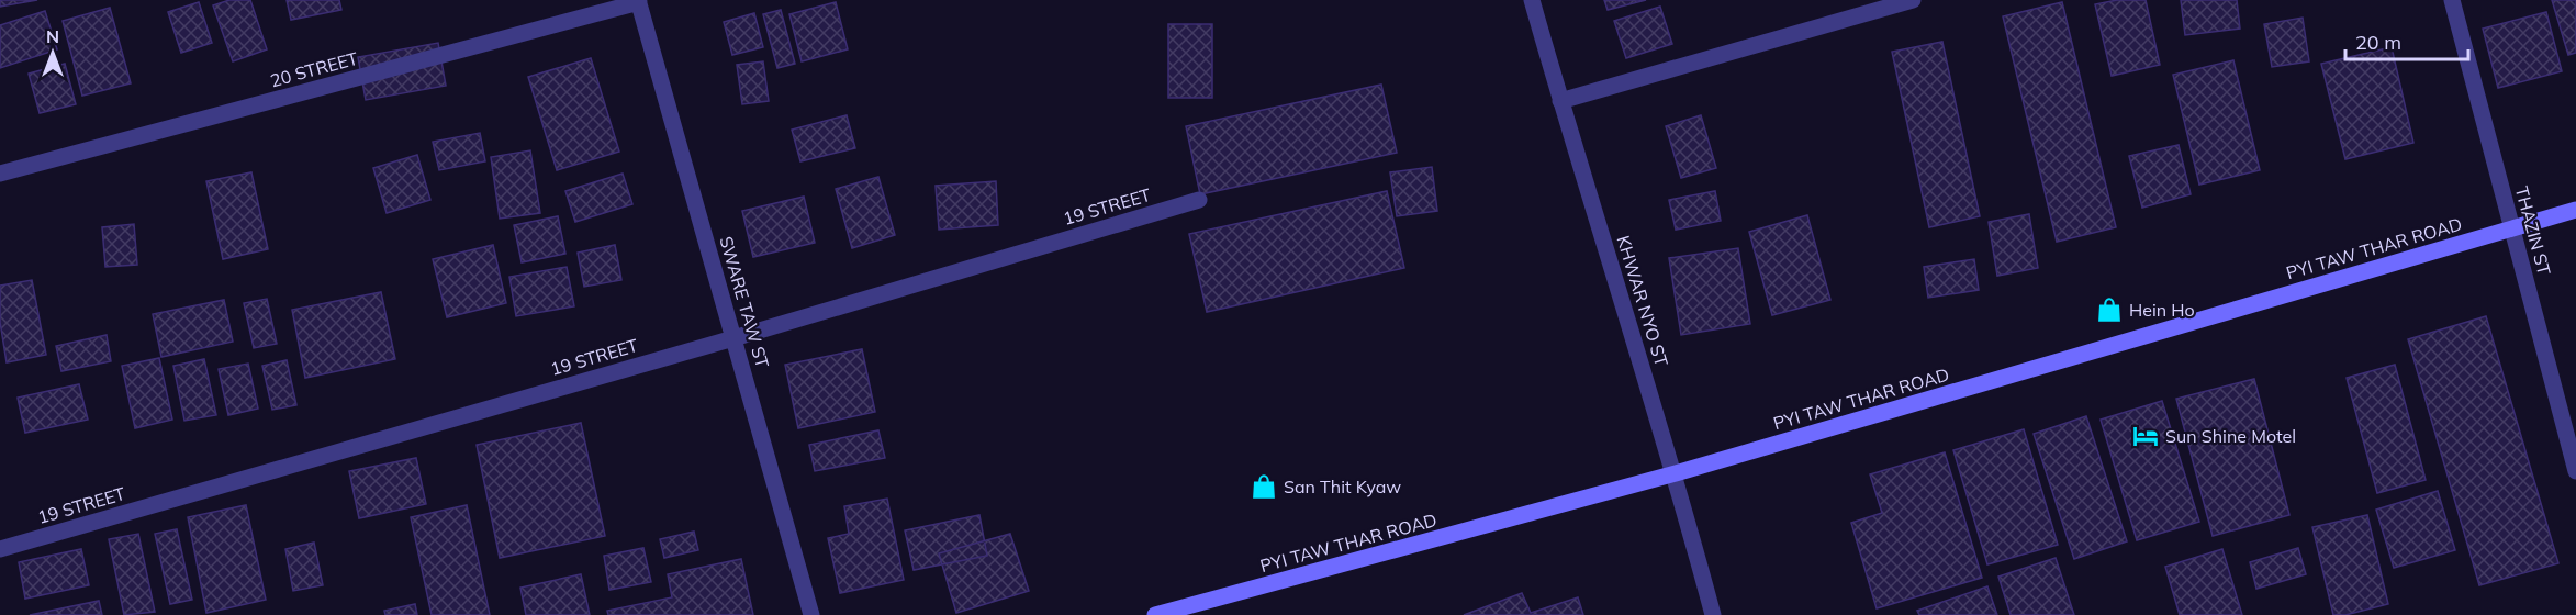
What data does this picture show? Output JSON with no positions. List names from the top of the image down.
{
  "streets": {
    "street": [
      "20 STREET",
      "19 STREET",
      "THAZIN ST",
      "PYI TAW THAR ROAD",
      "KHWAR NYO ST",
      "SWARE TAW ST"
    ]
  },
  "crossings": [
    ["20 STREET", "SWARE TAW ST"],
    ["19 STREET", "SWARE TAW ST"],
    ["THAZIN ST", "PYI TAW THAR ROAD"],
    ["PYI TAW THAR ROAD", "KHWAR NYO ST"]
  ],
  "places": {
    "shop": ["Hein Ho", "San Thit Kyaw"],
    "hotel": ["Sun Shine Motel"]
  },
  "scale_bar": "20 m",
  "north": "top"
}
